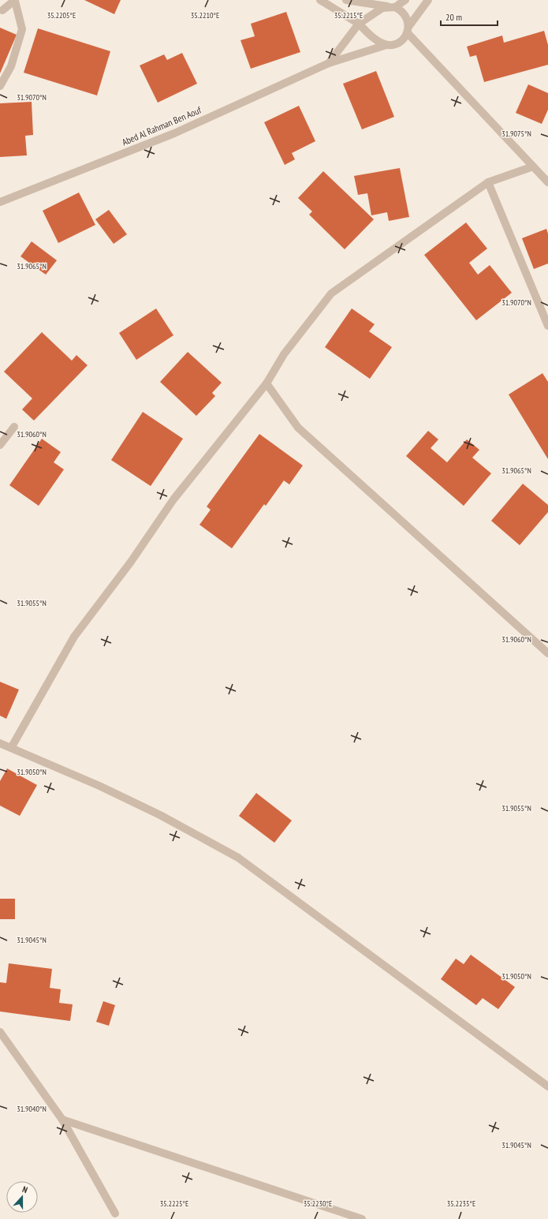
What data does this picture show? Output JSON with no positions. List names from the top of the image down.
{
  "streets": {
    "street": ["Abed Al Rahman Ben Aouf"]
  },
  "scale_bar": "20 m",
  "north": "top",
  "coordinates": [
    "35.2205°E",
    "35.2210°E",
    "35.2215°E",
    "31.9070°N",
    "31.9075°N",
    "31.9065°N",
    "31.9060°N",
    "31.9055°N",
    "31.9050°N",
    "31.9045°N",
    "31.9040°N",
    "35.2225°E",
    "35.2230°E",
    "35.2235°E"
  ]
}
